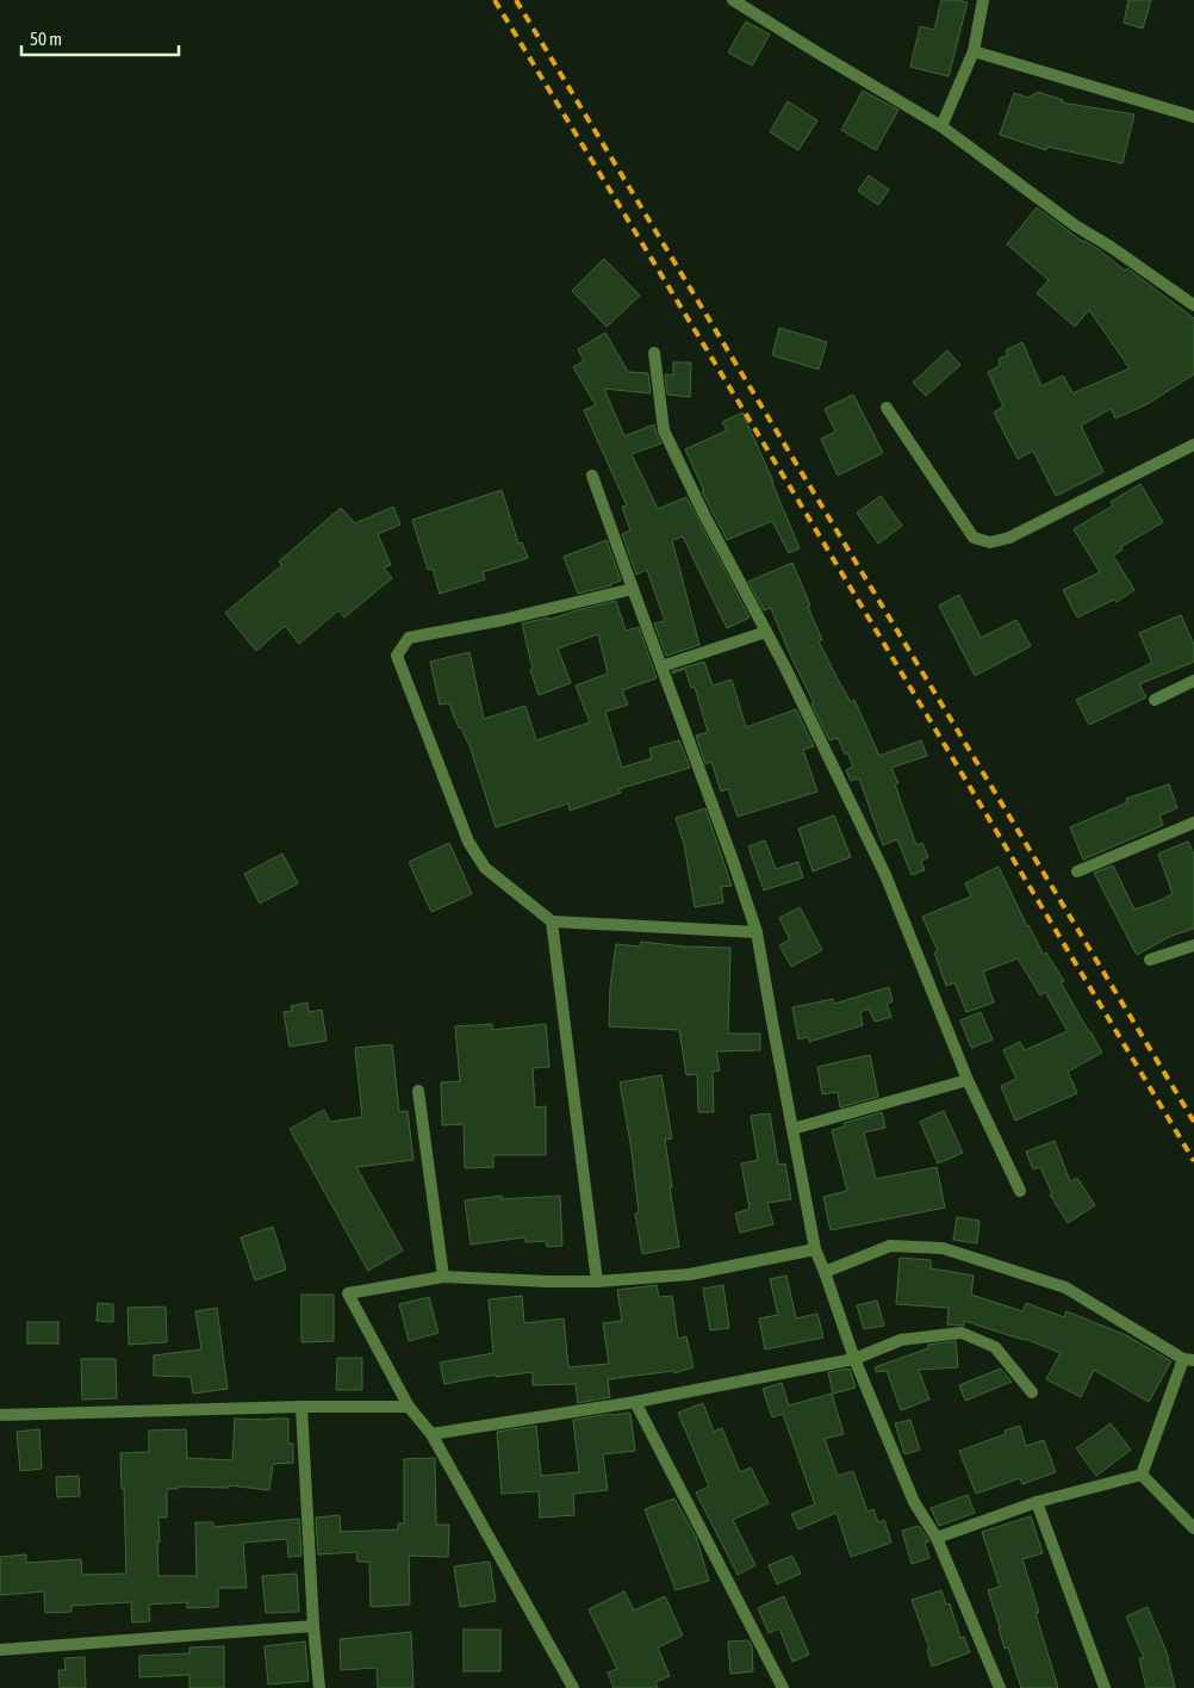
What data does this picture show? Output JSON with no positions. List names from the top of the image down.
{
  "scale_bar": "50 m"
}
